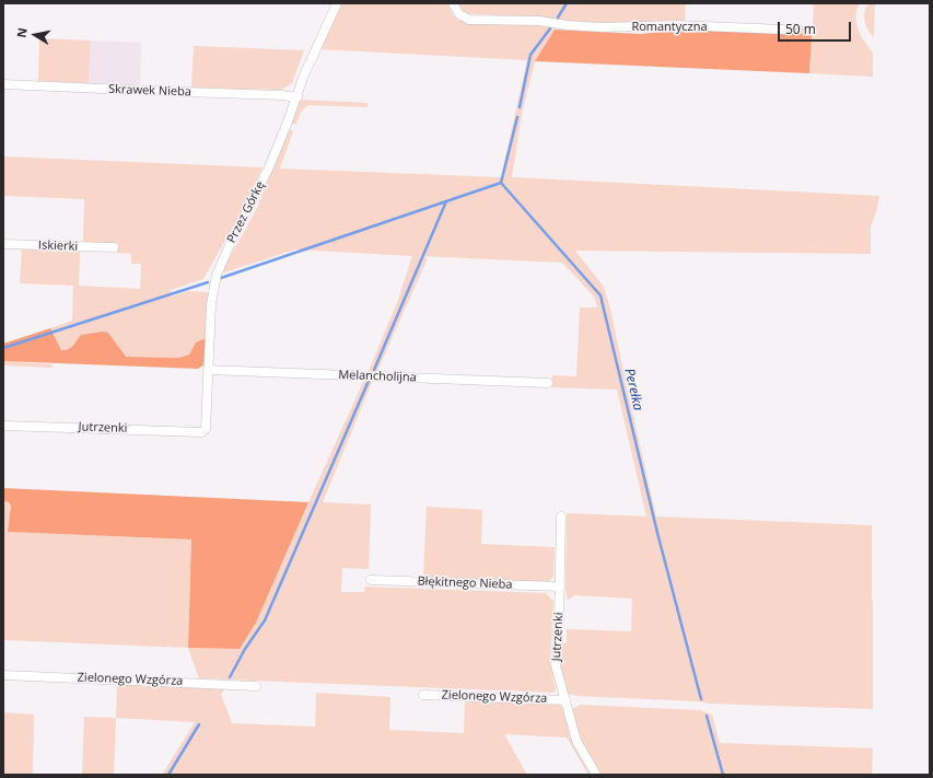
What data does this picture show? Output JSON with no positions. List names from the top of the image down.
{
  "streets": {
    "street": [
      "Romantyczna",
      "Skrawek Nieba",
      "Przez Górkę",
      "Iskierki",
      "Melancholijna",
      "Jutrzenki",
      "Błękitnego Nieba",
      "Zielonego Wzgórza"
    ]
  },
  "crossings": [
    ["Skrawek Nieba", "Przez Górkę"],
    ["Przez Górkę", "Melancholijna"],
    ["Przez Górkę", "Jutrzenki"],
    ["Jutrzenki", "Błękitnego Nieba"],
    ["Jutrzenki", "Zielonego Wzgórza"]
  ],
  "water": ["Perełka"],
  "scale_bar": "50 m",
  "north": "left"
}
